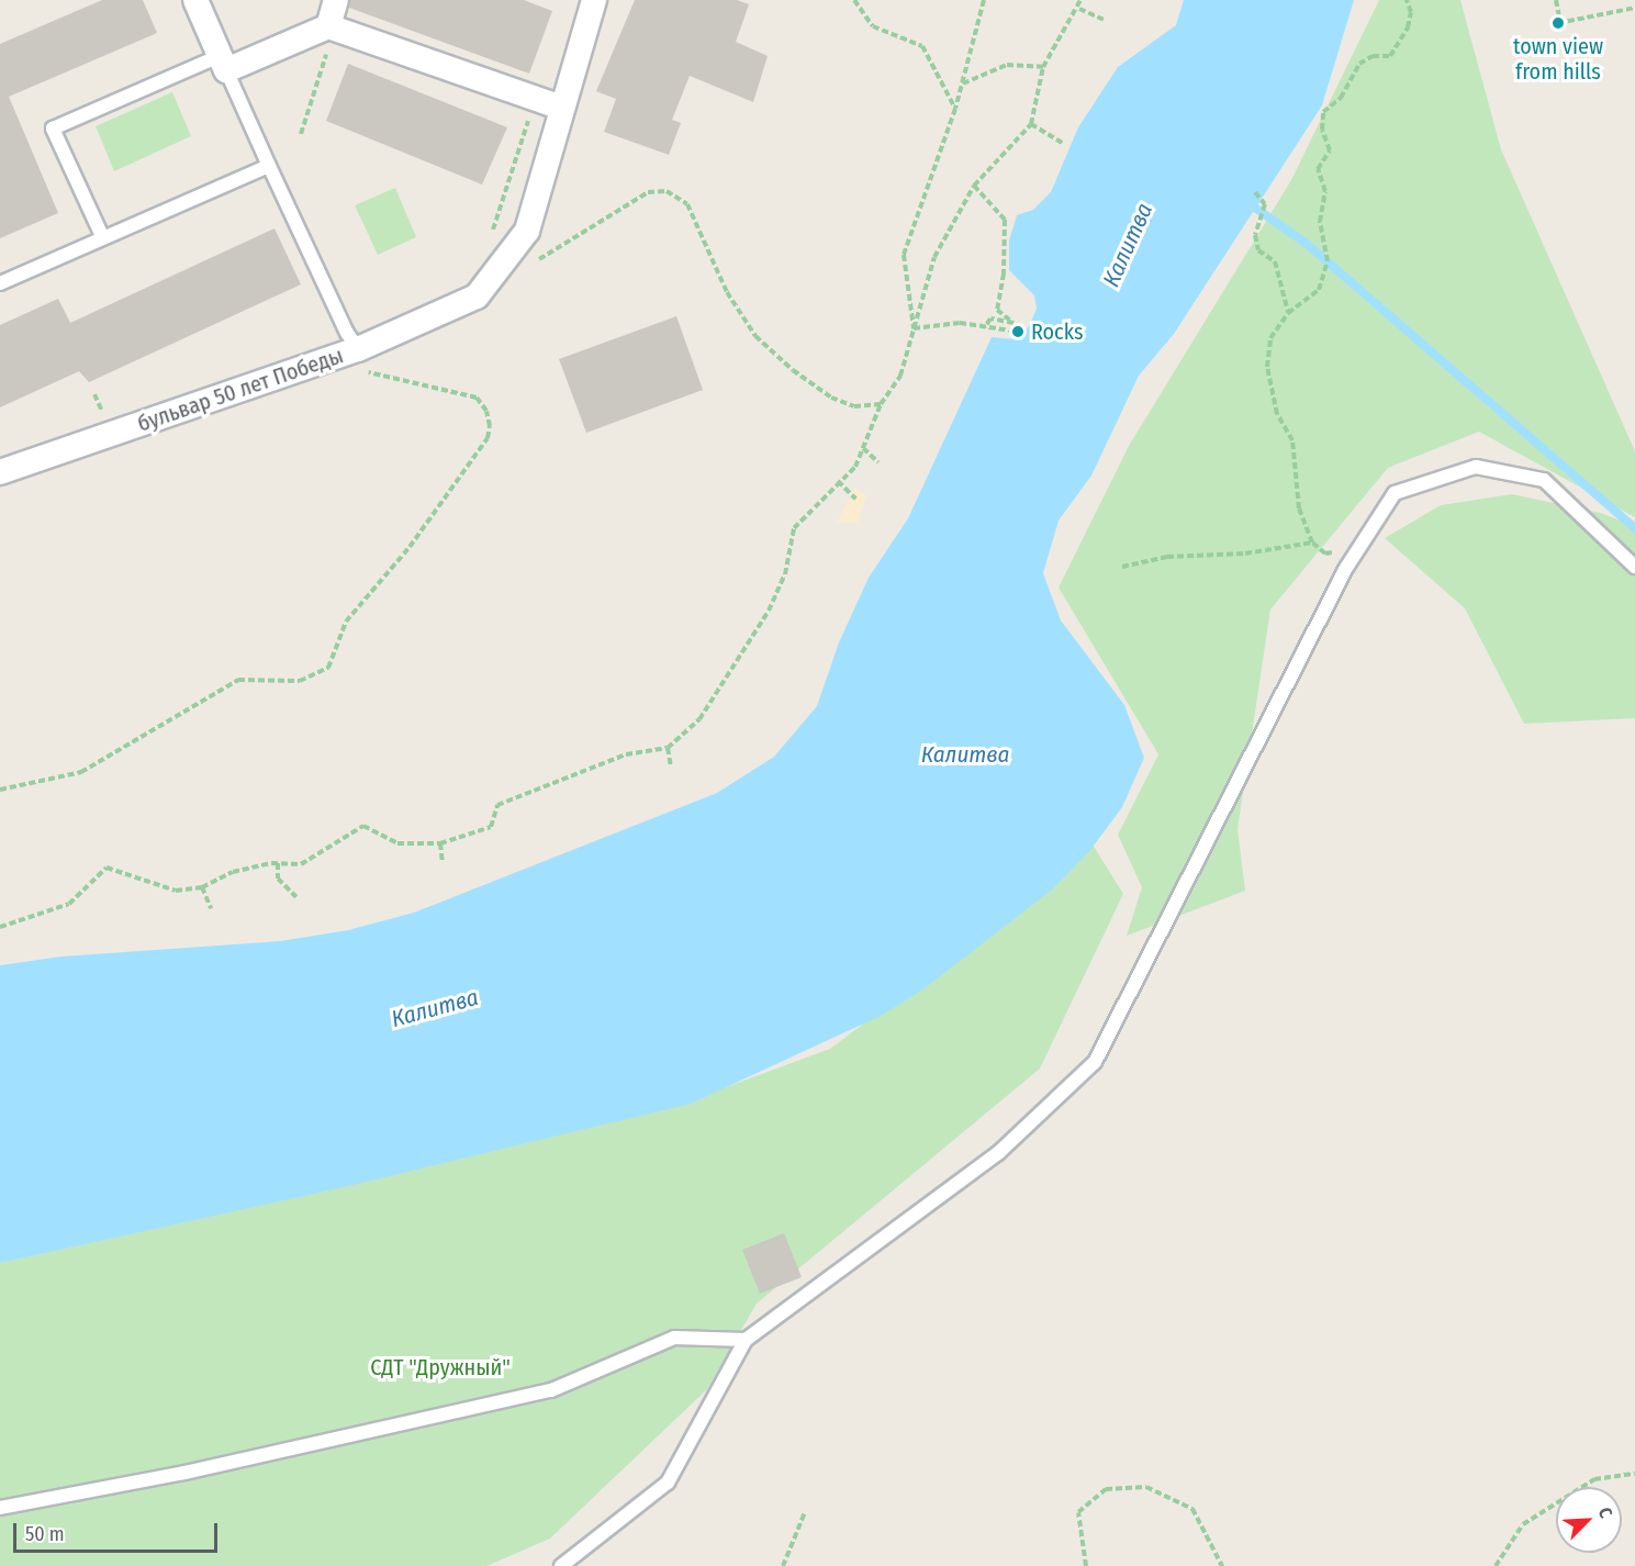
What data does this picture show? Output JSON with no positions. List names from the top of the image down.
{
  "streets": {
    "street": ["бульвар 50 лет Победы"]
  },
  "water": ["Калитва"],
  "parks": ["СДТ \"Дружный\""],
  "places": ["town view from hills", "Rocks"],
  "scale_bar": "50 m",
  "north": "top right"
}
